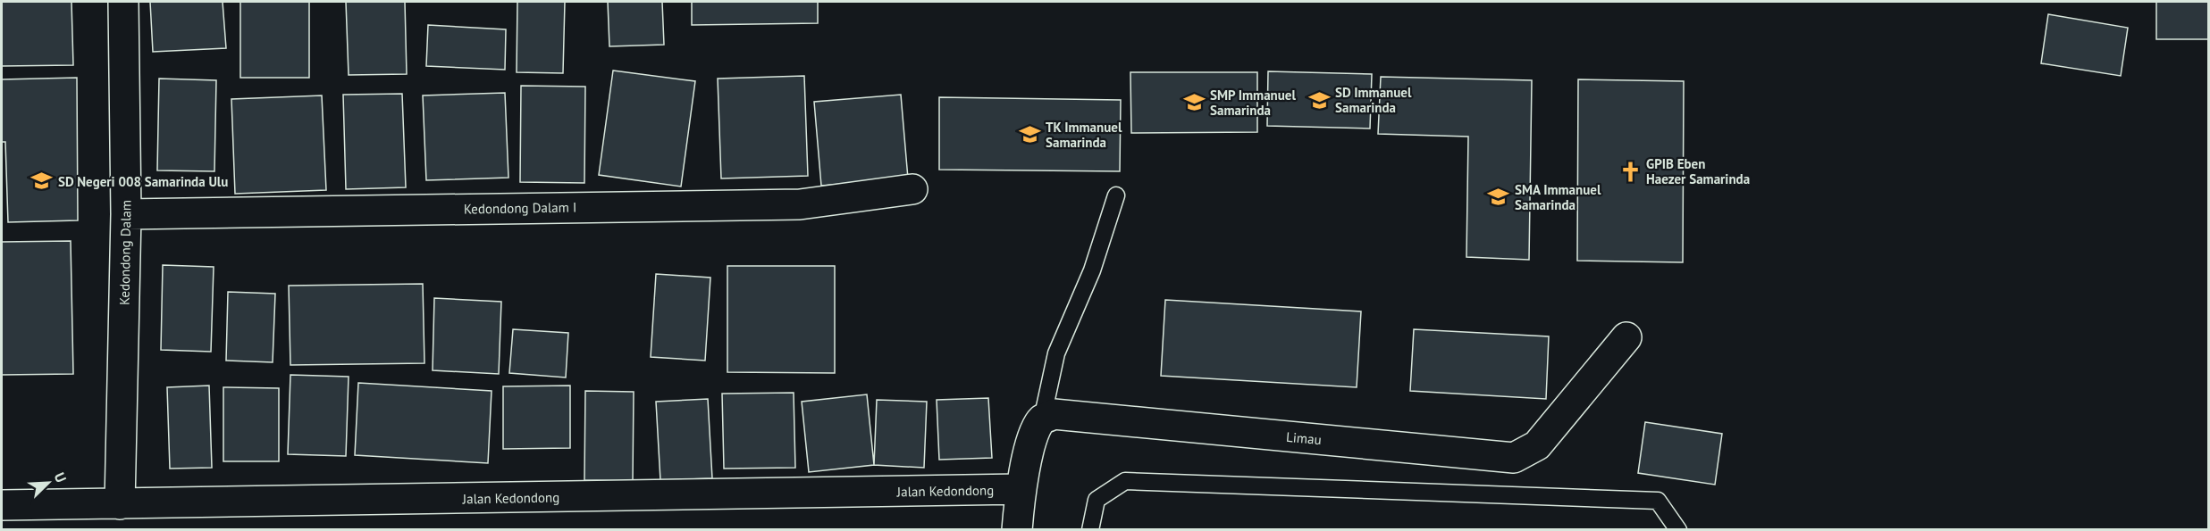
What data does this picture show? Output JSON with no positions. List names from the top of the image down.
{
  "streets": {
    "street": [
      "Kedondong Dalam I",
      "Kedondong Dalam",
      "Limau",
      "Jalan Kedondong"
    ]
  },
  "crossings": [
    ["Kedondong Dalam I", "Kedondong Dalam"],
    ["Kedondong Dalam", "Jalan Kedondong"]
  ],
  "places": {
    "school or university": [
      "SD Immanuel Samarinda",
      "SMP Immanuel Samarinda",
      "TK Immanuel Samarinda",
      "SD Negeri 008 Samarinda Ulu",
      "SMA Immanuel Samarinda"
    ],
    "church": ["GPIB Eben Haezer Samarinda"]
  },
  "north": "top right"
}
